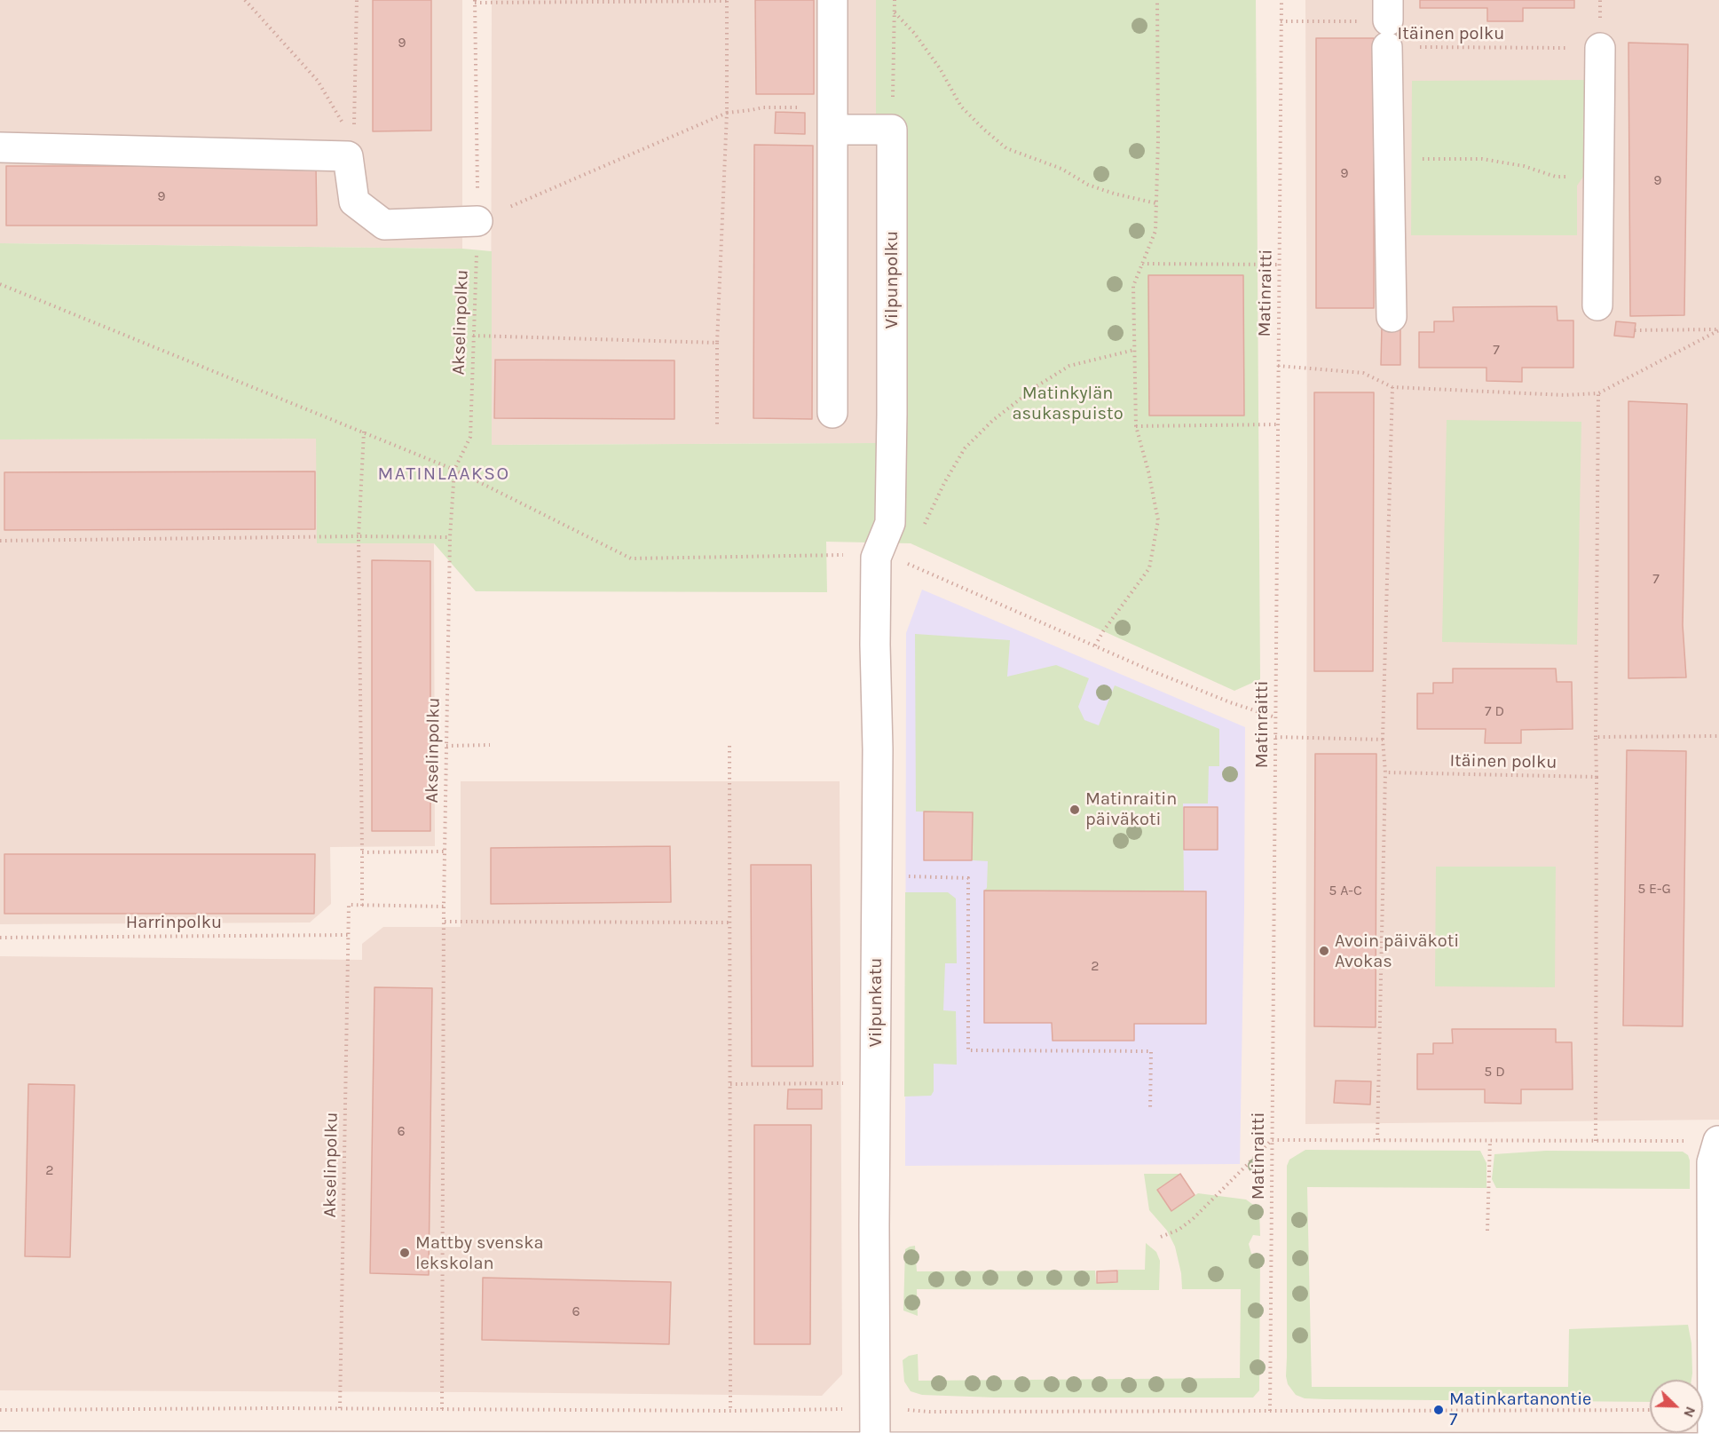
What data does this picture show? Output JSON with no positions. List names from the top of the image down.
{
  "streets": {
    "street": ["Vilpunpolku", "Vilpunkatu"],
    "path": [
      "Itäinen polku",
      "Matinraitti",
      "Akselinpolku",
      "Harrinpolku"
    ]
  },
  "crossings": [
    ["Itäinen polku", "Matinraitti"],
    ["Vilpunpolku", "Vilpunkatu"],
    ["Akselinpolku", "Harrinpolku"]
  ],
  "districts": ["MATINLAAKSO"],
  "parks": ["Matinkylän asukaspuisto"],
  "places": [
    "Matinraitin päiväkoti",
    "Avoin päiväkoti Avokas",
    "Mattby svenska lekskolan",
    "Matinkartanontie 7"
  ],
  "house_numbers": [
    "9",
    "9",
    "9",
    "9",
    "7",
    "7",
    "7 D",
    "5 E-G",
    "5 A-C",
    "2",
    "5 D",
    "6",
    "2",
    "6"
  ],
  "north": "bottom right"
}
